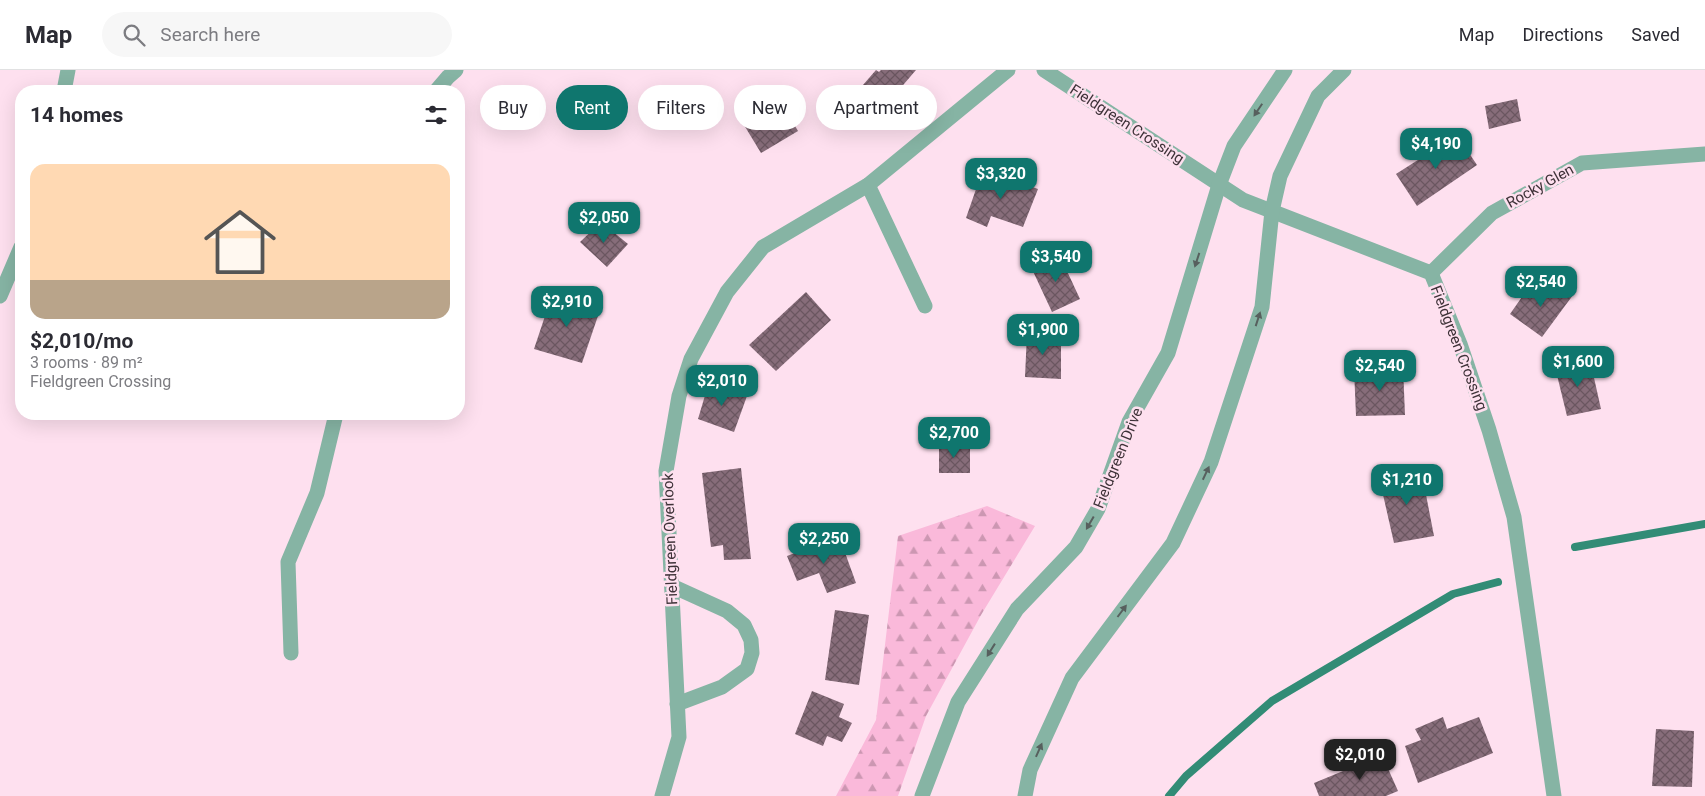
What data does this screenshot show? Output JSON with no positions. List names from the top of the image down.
{
  "streets": {
    "street": [
      "Fieldgreen Crossing",
      "Rocky Glen",
      "Fieldgreen Drive",
      "Fieldgreen Overlook"
    ]
  },
  "crossings": [
    ["Fieldgreen Crossing", "Rocky Glen"],
    ["Fieldgreen Crossing", "Fieldgreen Drive"]
  ],
  "page": {
    "header": "Map",
    "search": "Search here",
    "nav": ["Map", "Directions", "Saved"],
    "chip": [
      "Buy",
      "Rent",
      "Filters",
      "New",
      "Apartment"
    ],
    "heading": "14 homes",
    "price": [
      "$4,190",
      "$3,320",
      "$2,050",
      "$3,540",
      "$2,540",
      "$2,910",
      "$1,900",
      "$1,600",
      "$2,540",
      "$2,010",
      "$2,700",
      "$1,210",
      "$2,250",
      "$2,010"
    ],
    "list": [
      {
        "name": "$2,010/mo",
        "note": "3 rooms · 89 m² · Fieldgreen Crossing"
      }
    ]
  }
}
